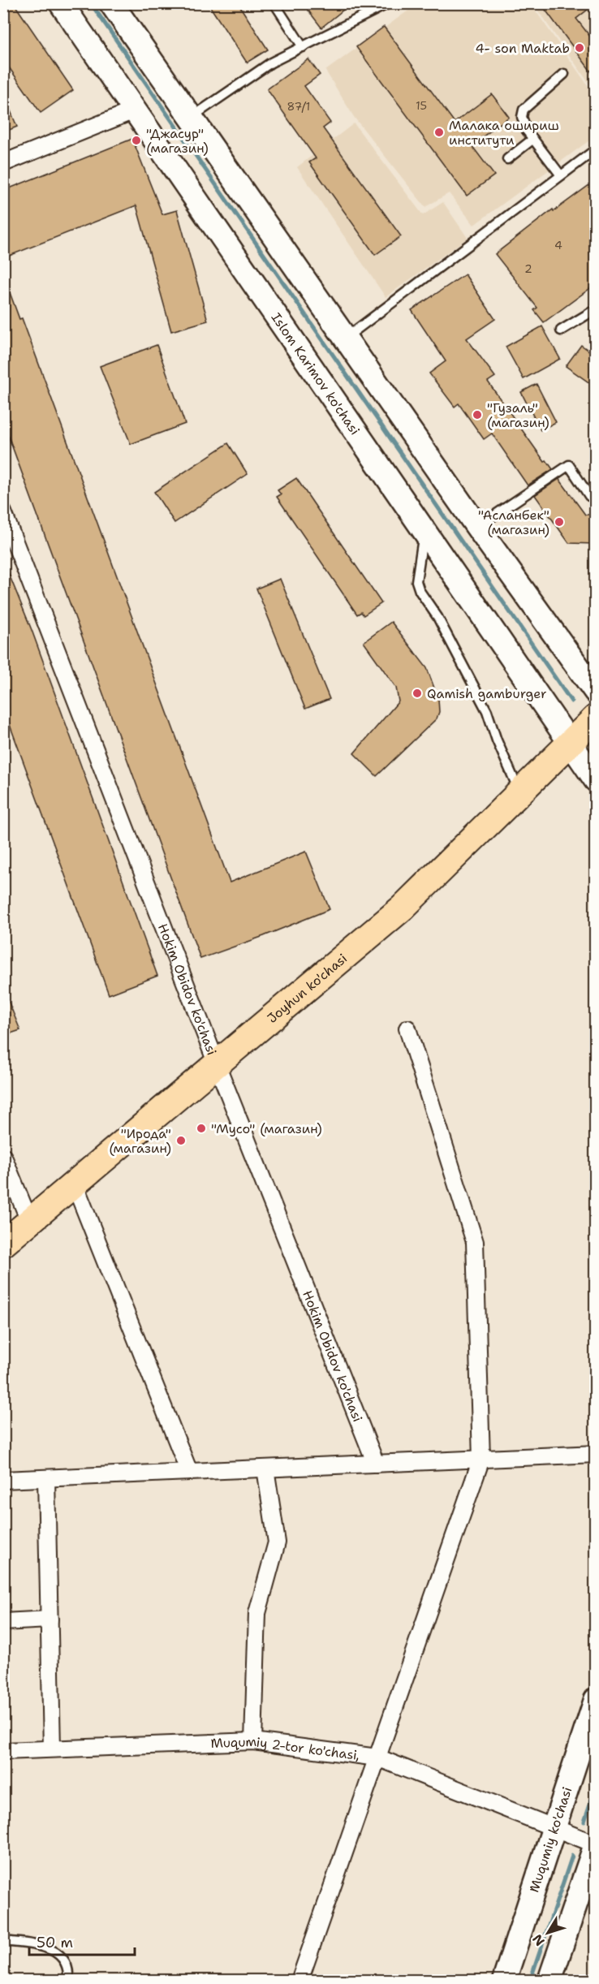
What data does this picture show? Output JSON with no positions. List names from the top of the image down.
{
  "streets": {
    "main road": ["Islom Karimov ko'chasi", "Joyhun ko'chasi", "Muqumiy ko'chasi"],
    "street": ["Hokim Obidov ko'chasi", "Muqumiy 2-tor ko'chasi,"]
  },
  "crossings": [
    ["Islom Karimov ko'chasi", "Joyhun ko'chasi"],
    ["Hokim Obidov ko'chasi", "Joyhun ko'chasi"],
    ["Muqumiy 2-tor ko'chasi,", "Muqumiy ko'chasi"]
  ],
  "places": [
    "4- son Maktab",
    "Малака ошириш институти",
    "\"Джасур\" (магазин)",
    "\"Гузаль\" (магазин)",
    "\"Асланбек\" (магазин)",
    "Qamish gamburger",
    "\"Мусо\" (магазин)",
    "\"Ирода\" (магазин)"
  ],
  "house_numbers": [
    "15",
    "87/1",
    "4",
    "2"
  ],
  "scale_bar": "50 m",
  "north": "bottom left"
}
